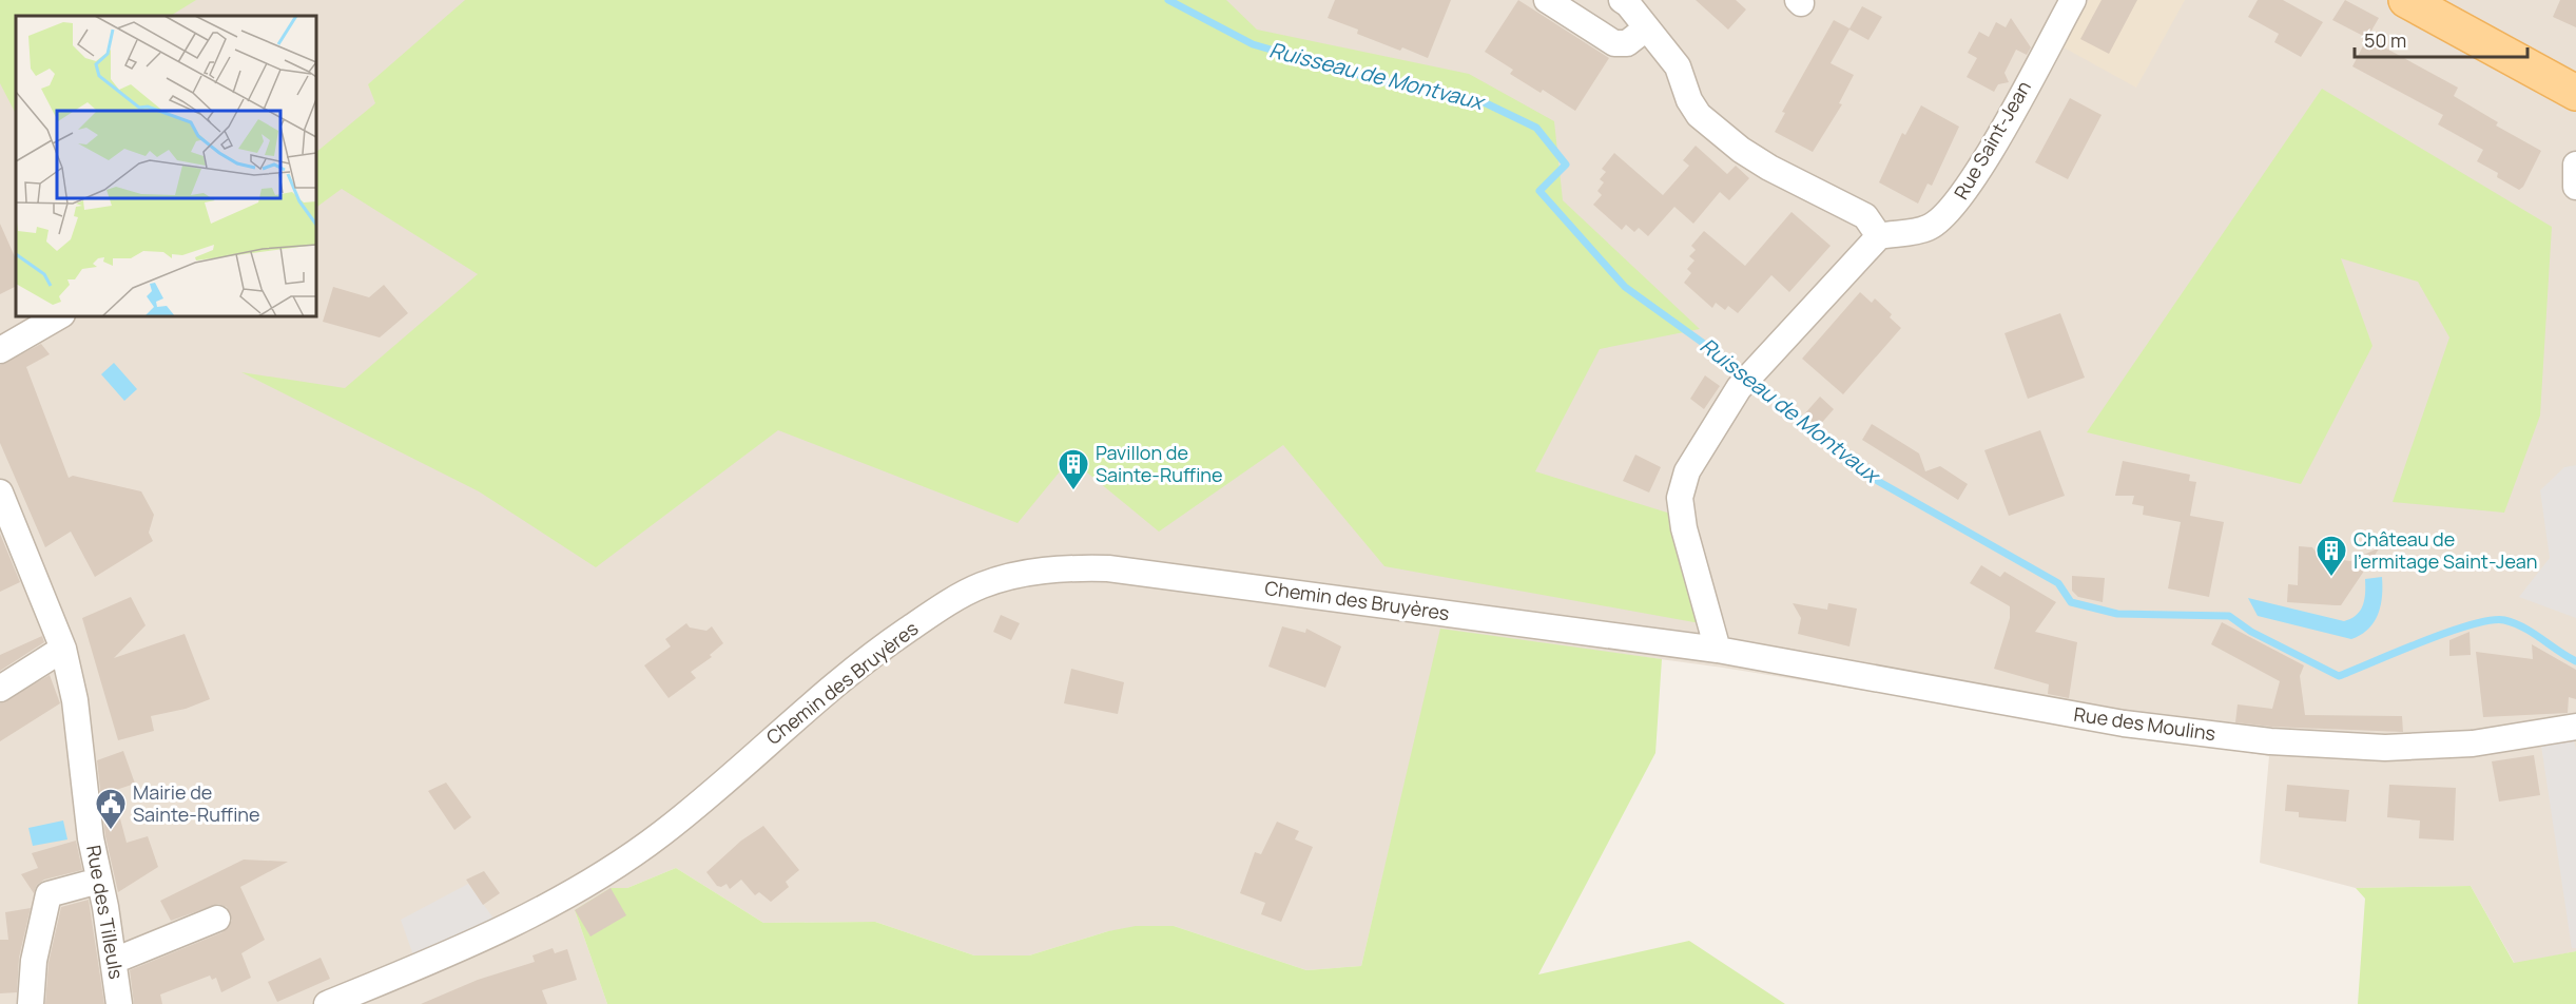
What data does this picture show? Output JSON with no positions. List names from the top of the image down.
{
  "streets": {
    "street": [
      "Rue Saint-Jean",
      "Chemin des Bruyères",
      "Rue des Moulins",
      "Rue des Tilleuls"
    ]
  },
  "crossings": [
    ["Chemin des Bruyères", "Rue des Moulins"]
  ],
  "water": ["Ruisseau de Montvaux"],
  "places": {
    "building": ["Pavillon de Sainte-Ruffine", "Château de l'ermitage Saint-Jean"],
    "public building": ["Mairie de Sainte-Ruffine"]
  },
  "scale_bar": "50 m"
}
